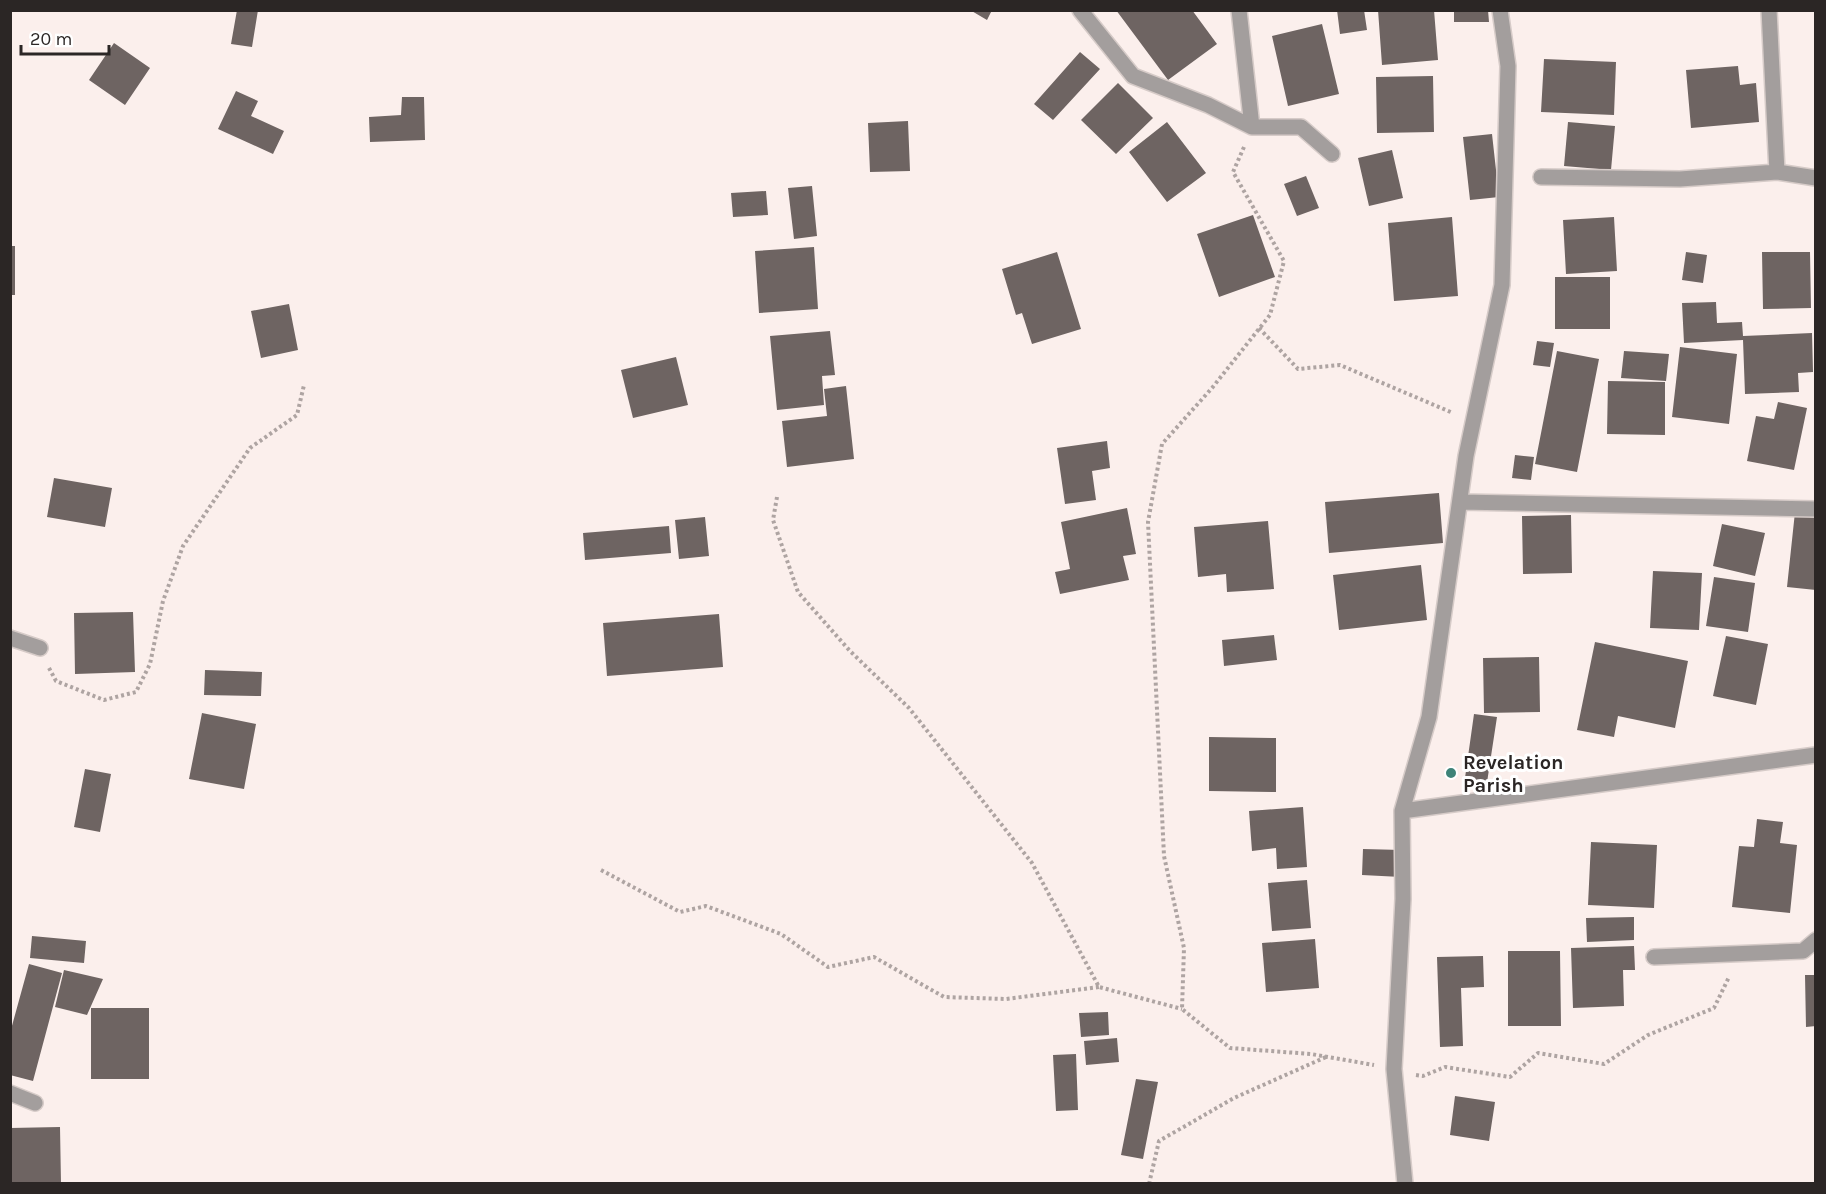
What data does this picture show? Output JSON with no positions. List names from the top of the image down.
{
  "places": ["Revelation Parish"],
  "scale_bar": "20 m"
}
